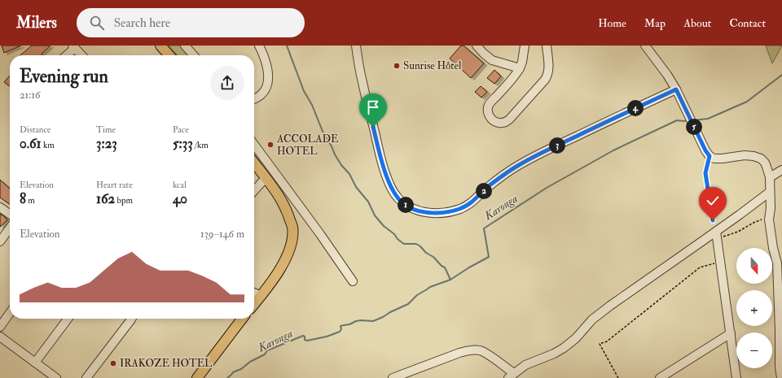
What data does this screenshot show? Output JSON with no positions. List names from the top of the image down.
{
  "water": ["Karonga"],
  "places": ["Sunrise Hôtel", "ACCOLADE HOTEL", "IRAKOZE HOTEL"],
  "north": "bottom",
  "page": {
    "header": "Milers",
    "search": "Search here",
    "nav": [
      "Home",
      "Map",
      "About",
      "Contact"
    ],
    "heading": ["Evening run", "21:16"],
    "pins": [
      "4",
      "5",
      "3",
      "2",
      "1"
    ],
    "stats": [
      ["Distance", "0.61 km"],
      ["Time", "3:23"],
      ["Pace", "5:33 /km"],
      ["Elevation", "8 m"],
      ["Heart rate", "162 bpm"],
      ["kcal", "40"]
    ],
    "chart": ["Elevation", "139–146 m"],
    "map_buttons": ["+", "−"]
  }
}
